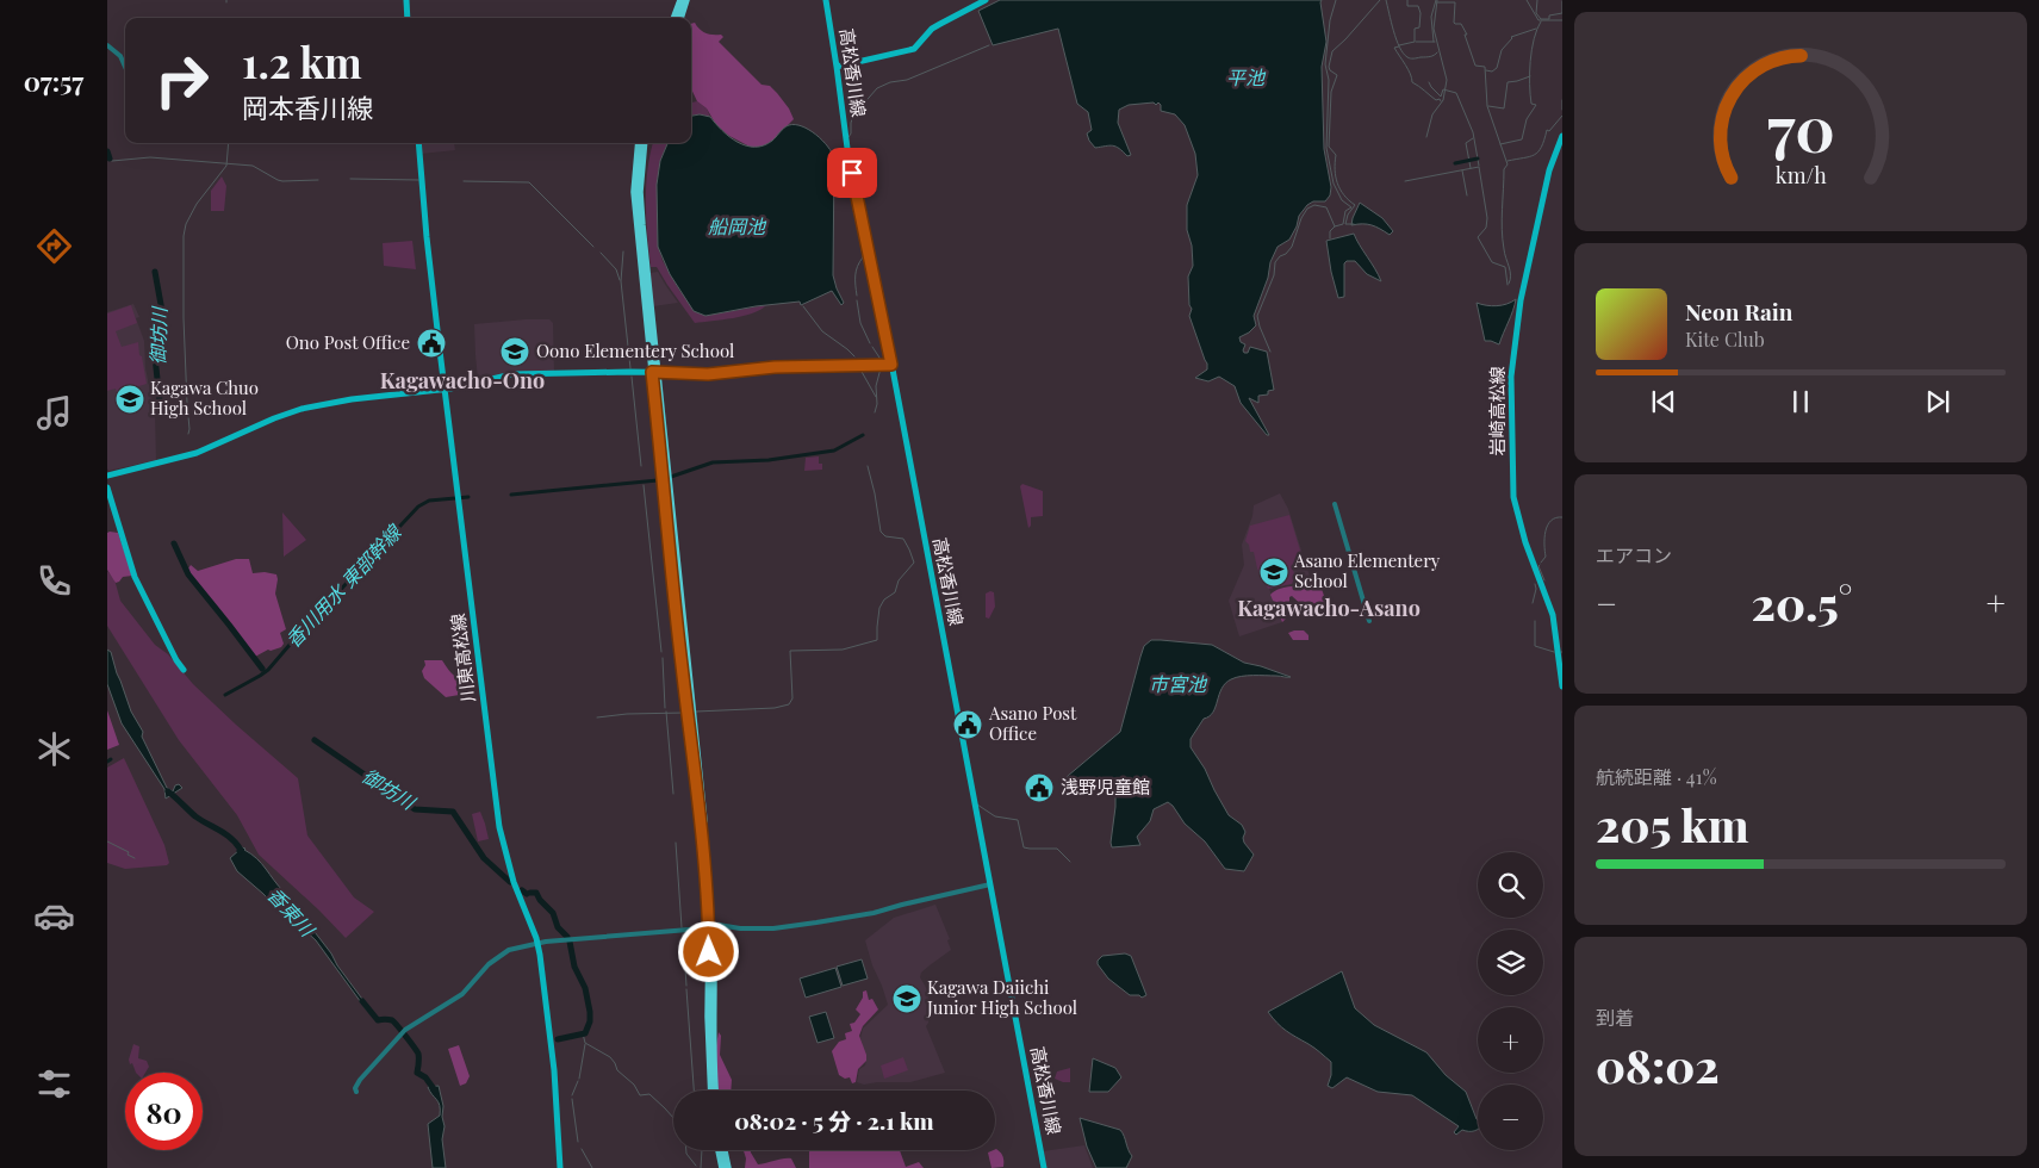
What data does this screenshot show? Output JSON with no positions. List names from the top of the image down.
{
  "streets": {
    "main road": ["高松香川線", "岩崎高松線", "川東高松線"]
  },
  "districts": ["Kagawacho-Ono", "Kagawacho-Asano"],
  "water": [
    "平池",
    "船岡池",
    "御坊川",
    "香川用水 東部幹線",
    "市宮池",
    "香東川"
  ],
  "places": {
    "public building": ["Ono Post Office", "Asano Post Office", "浅野児童館"],
    "school or university": [
      "Oono Elementery School",
      "Kagawa Chuo High School",
      "Asano Elementery School",
      "Kagawa Daiichi Junior High School"
    ]
  },
  "page": {
    "tabs": "07:57",
    "turn": ["1.2 km", "岡本香川線"],
    "song": ["Neon Rain", "Kite Club"],
    "tile": [
      "エアコン",
      ["航続距離 · 41%", "205 km"],
      ["到着", "08:02"]
    ],
    "heat": ["−", "20.5°", "+"],
    "map_buttons": ["+", "−"],
    "limit": "80",
    "trip": "08:02 · 5 分 · 2.1 km",
    "gauge": ["70", "km/h"]
  }
}
